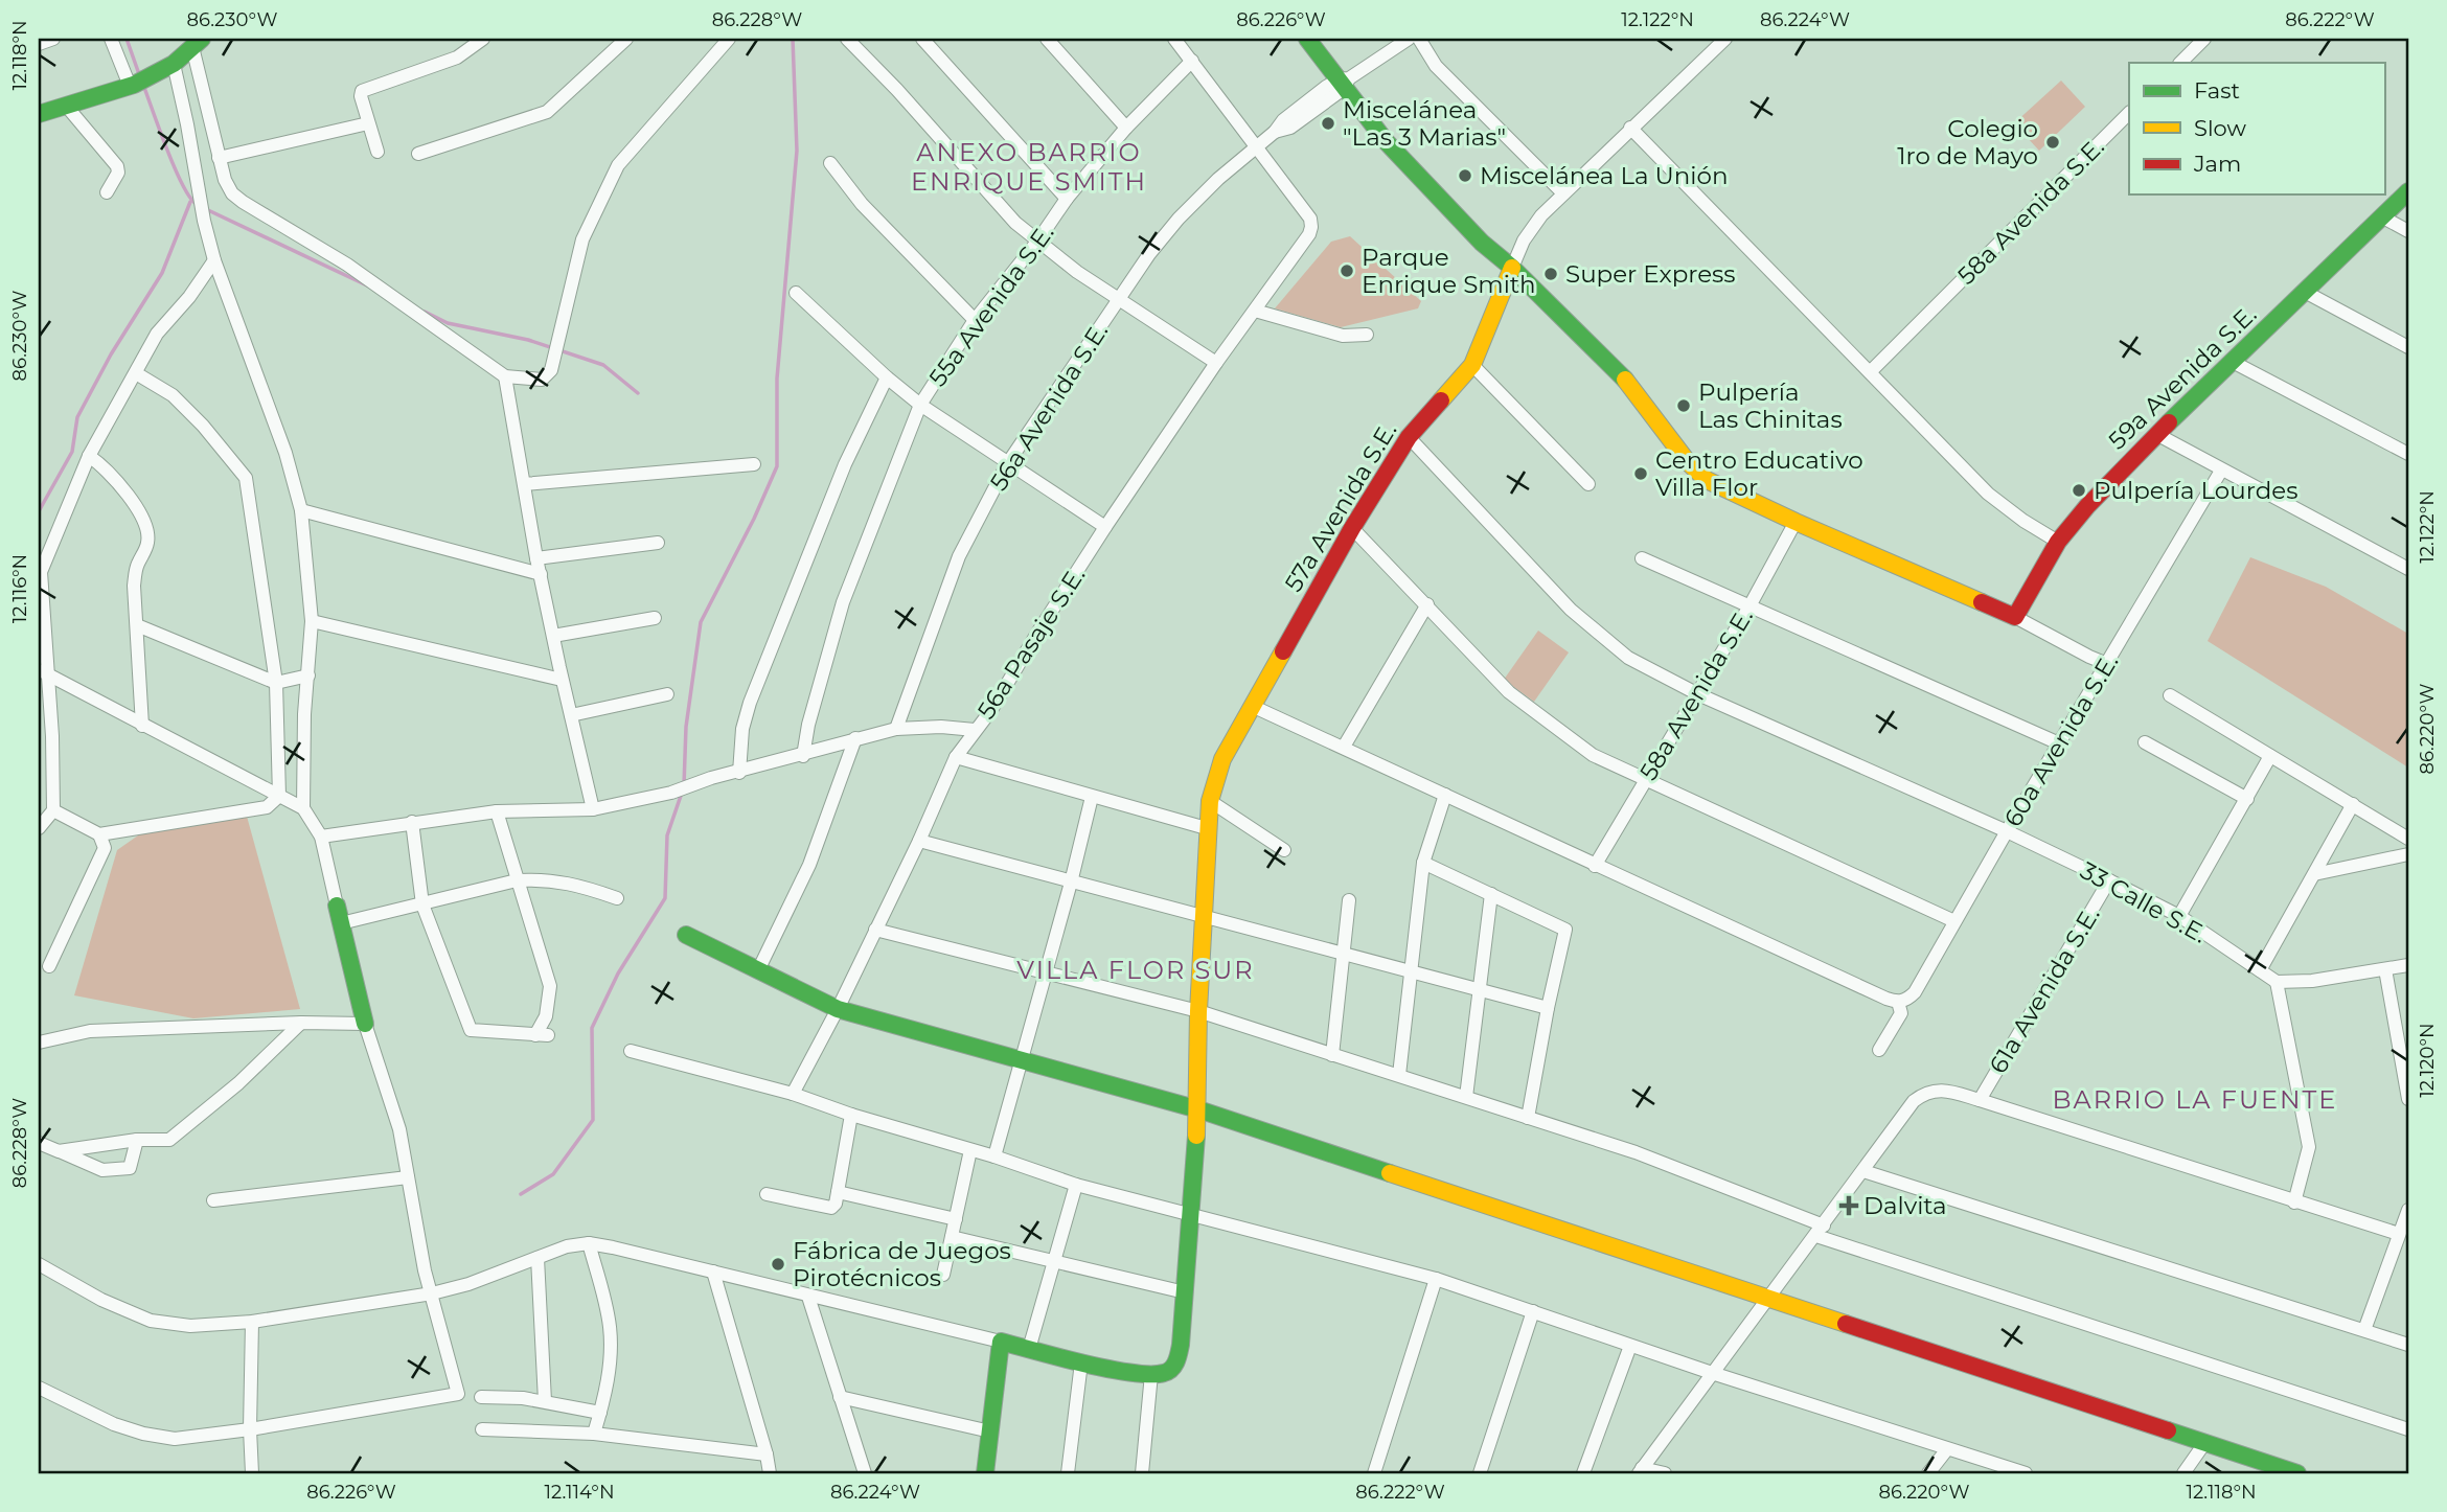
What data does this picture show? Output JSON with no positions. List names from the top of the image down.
{
  "streets": {
    "street": [
      "58a Avenida S.E.",
      "55a Avenida S.E.",
      "59a Avenida S.E.",
      "56a Avenida S.E.",
      "57a Avenida S.E.",
      "56a Pasaje S.E.",
      "60a Avenida S.E.",
      "33 Calle S.E.",
      "61a Avenida S.E."
    ]
  },
  "crossings": [
    ["58a Avenida S.E.", "33 Calle S.E."],
    ["56a Avenida S.E.", "56a Pasaje S.E."],
    ["57a Avenida S.E.", "33 Calle S.E."],
    ["60a Avenida S.E.", "33 Calle S.E."],
    ["33 Calle S.E.", "61a Avenida S.E."]
  ],
  "districts": ["ANEXO BARRIO ENRIQUE SMITH", "VILLA FLOR SUR", "BARRIO LA FUENTE"],
  "places": {
    "other": [
      "Miscelánea \"Las 3 Marias\"",
      "Colegio 1ro de Mayo",
      "Miscelánea La Unión",
      "Parque Enrique Smith",
      "Super Express",
      "Pulpería Las Chinitas",
      "Centro Educativo Villa Flor",
      "Pulpería Lourdes",
      "Fábrica de Juegos Pirotécnicos"
    ],
    "health": ["Dalvita"]
  },
  "legend": ["Fast", "Slow", "Jam"],
  "coordinates": [
    "86.230°W",
    "86.228°W",
    "86.226°W",
    "12.122°N",
    "86.224°W",
    "86.222°W",
    "12.118°N",
    "12.116°N",
    "86.220°W",
    "12.120°N",
    "12.114°N"
  ]
}
